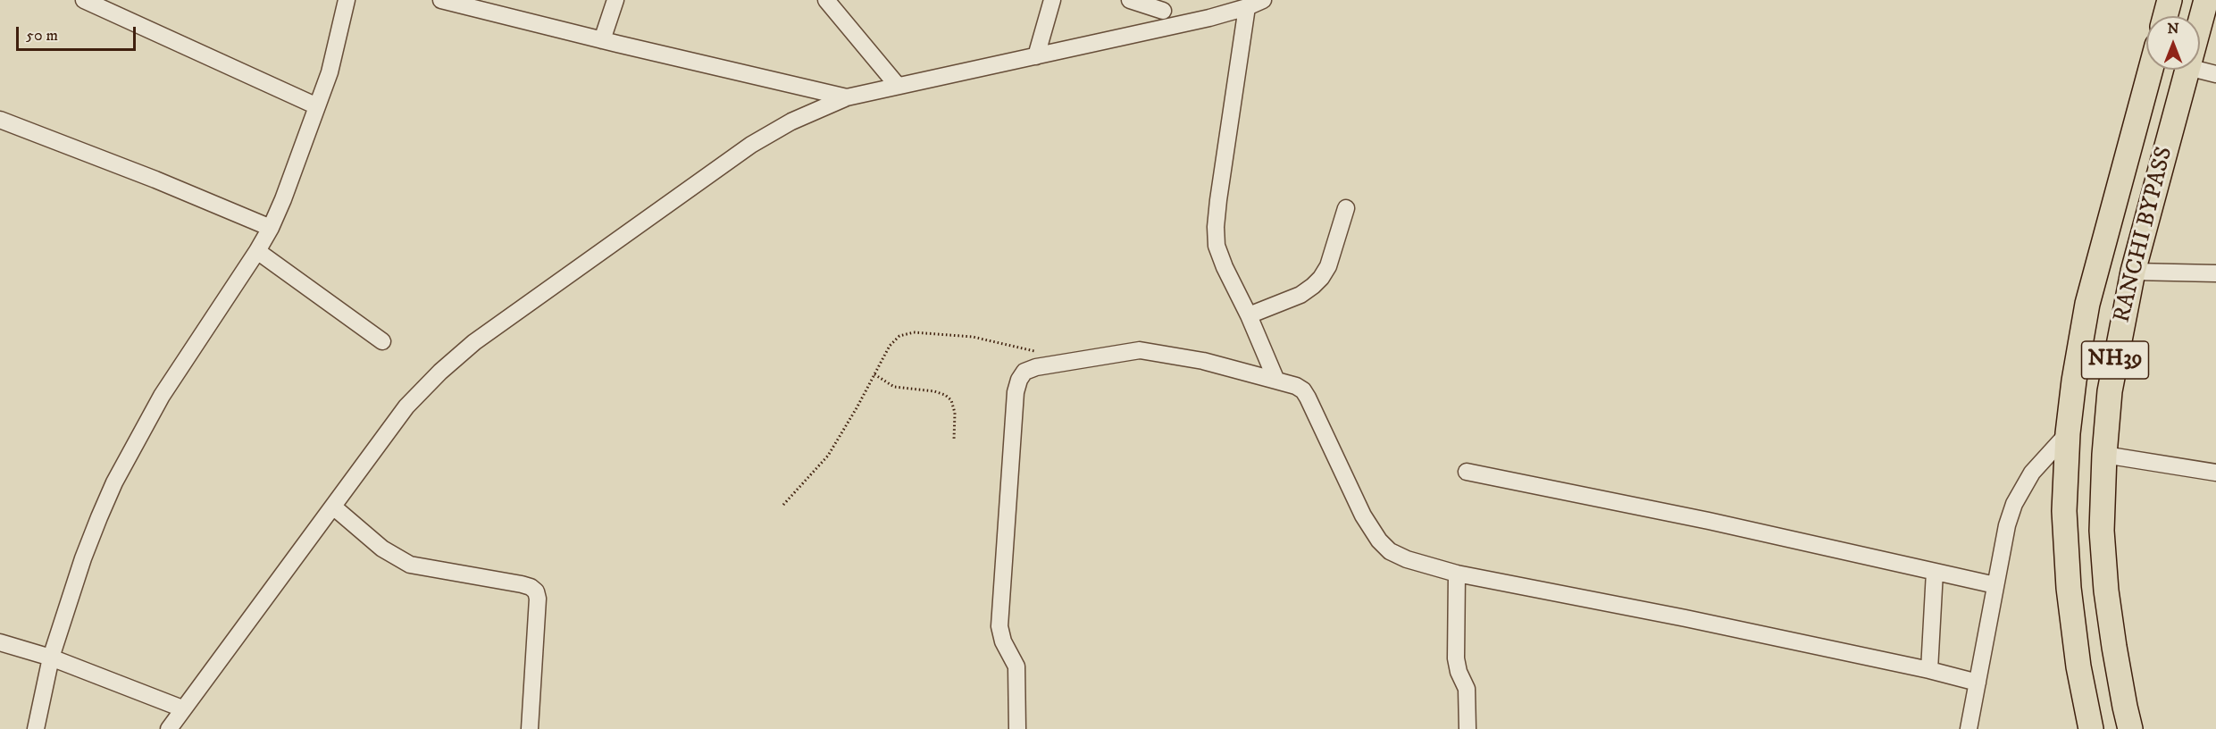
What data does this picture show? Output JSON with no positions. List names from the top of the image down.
{
  "streets": {
    "highway": ["RANCHI BYPASS", "NH39"]
  },
  "scale_bar": "50 m",
  "north": "top"
}
